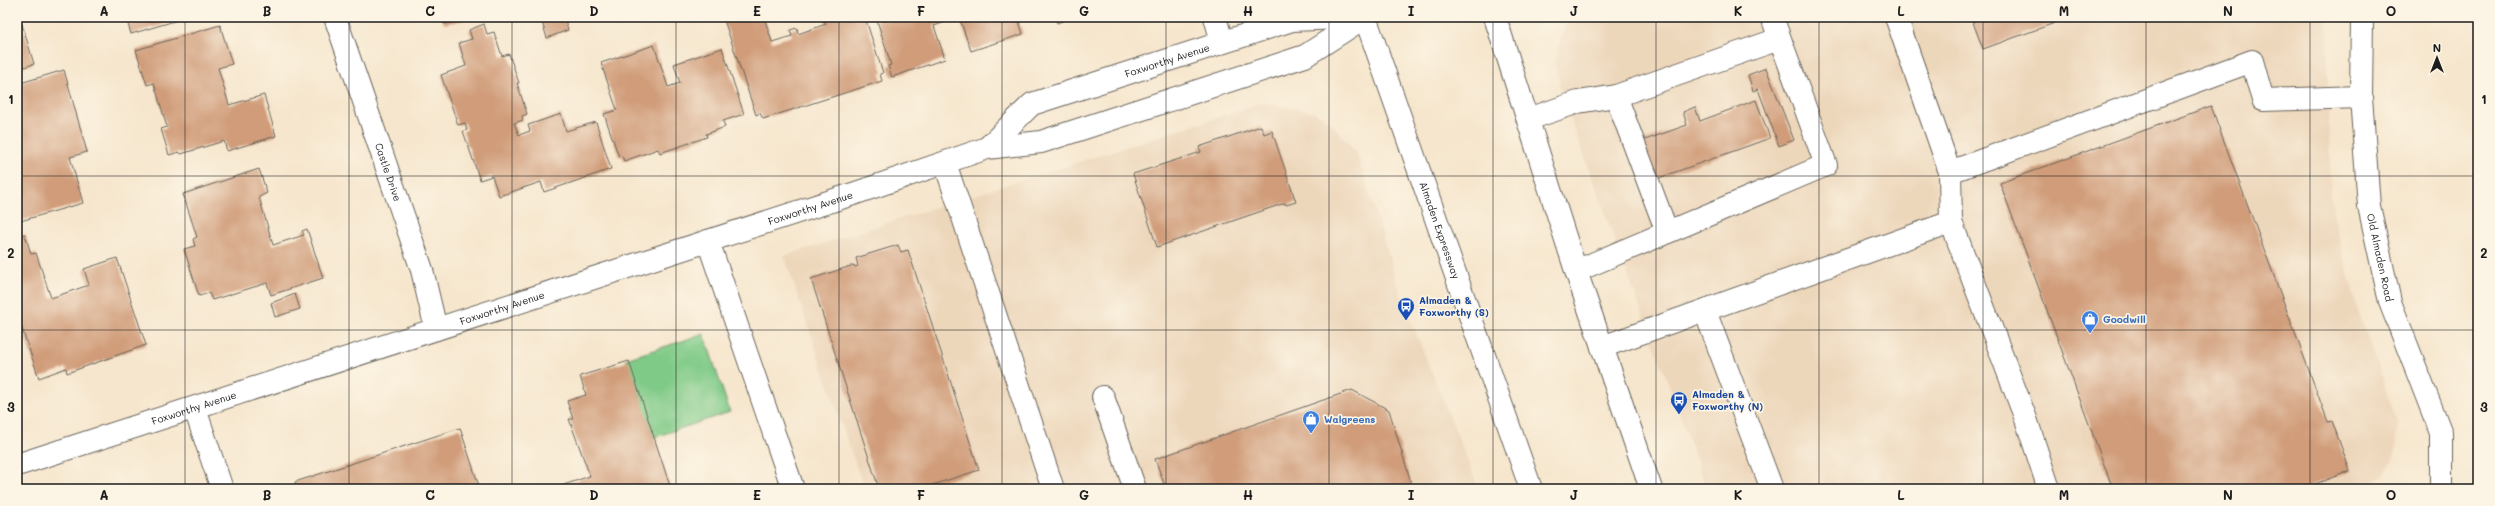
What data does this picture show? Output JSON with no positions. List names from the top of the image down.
{
  "streets": {
    "street": [
      "Foxworthy Avenue",
      "Castle Drive",
      "Almaden Expressway",
      "Old Almaden Road"
    ]
  },
  "crossings": [
    ["Foxworthy Avenue", "Castle Drive"],
    ["Foxworthy Avenue", "Almaden Expressway"]
  ],
  "places": {
    "bus stop": ["Almaden & Foxworthy (S)", "Almaden & Foxworthy (N)"],
    "shop": ["Goodwill", "Walgreens"]
  },
  "north": "top",
  "grid": {
    "columns": [
      "A",
      "B",
      "C",
      "D",
      "E",
      "F",
      "G",
      "H",
      "I",
      "J",
      "K",
      "L",
      "M",
      "N",
      "O"
    ],
    "rows": ["1", "2", "3"]
  }
}
